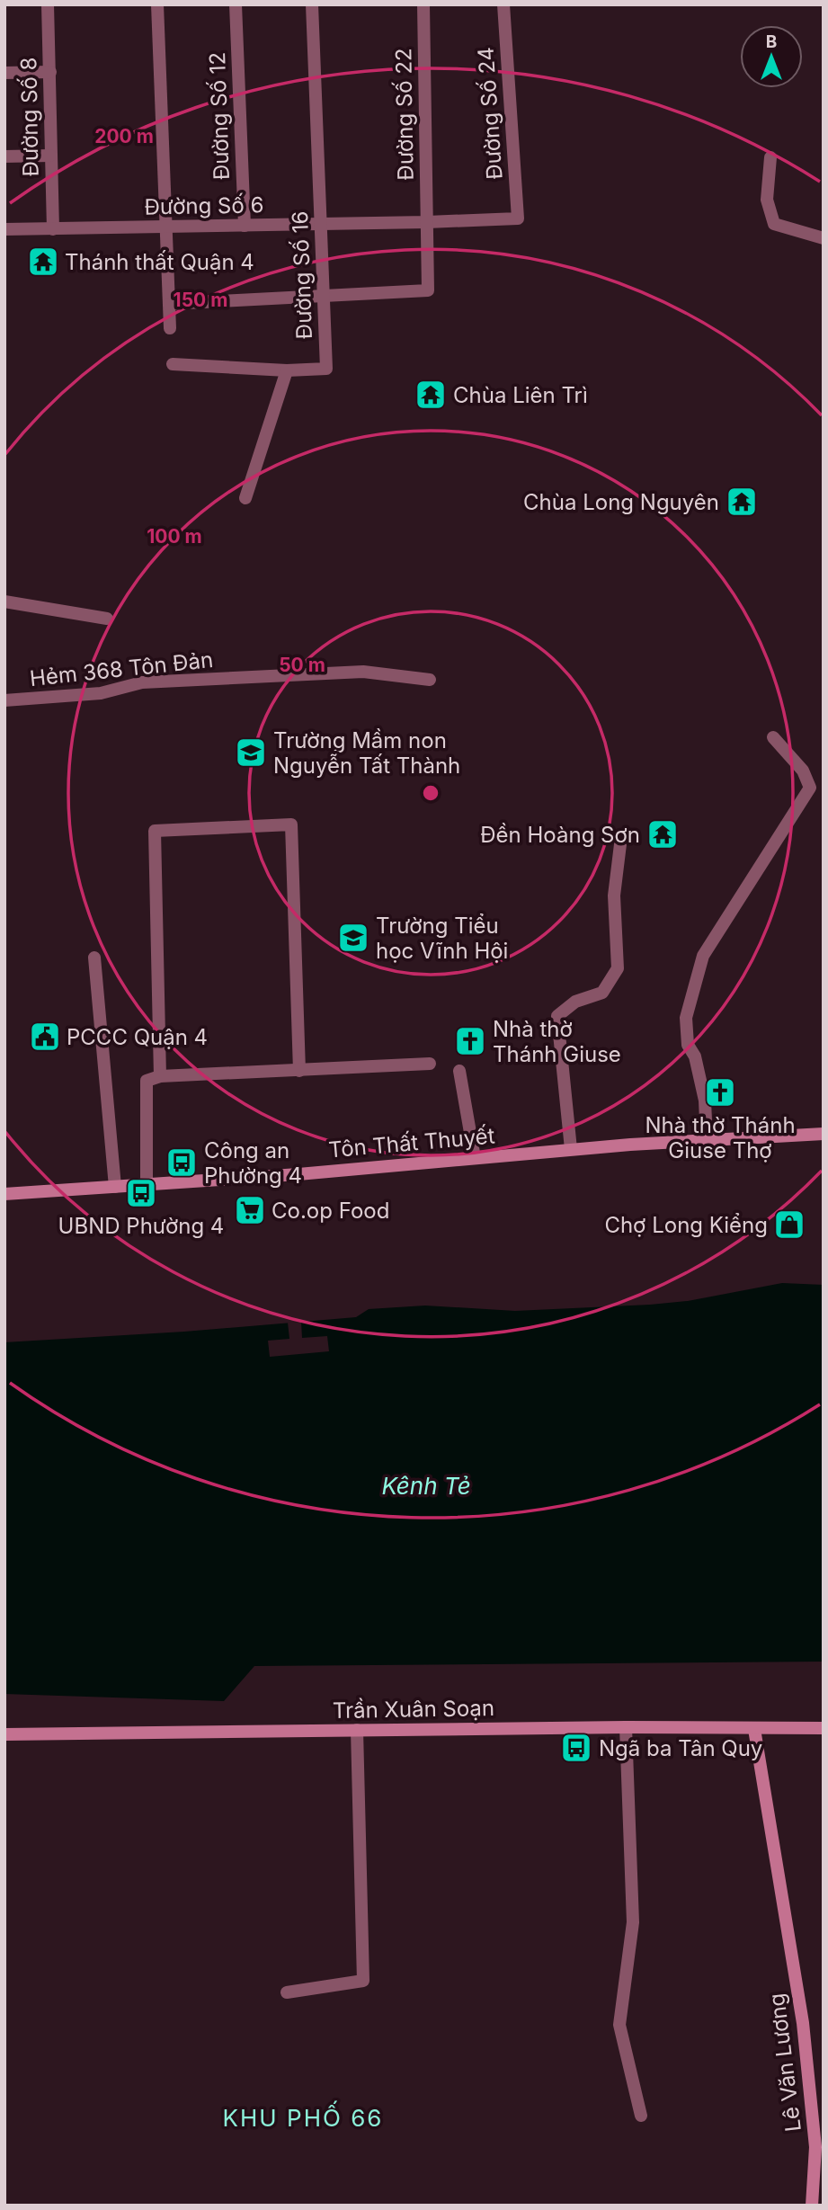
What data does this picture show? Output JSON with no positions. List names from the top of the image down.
{
  "streets": {
    "main road": ["Tôn Thất Thuyết", "Trần Xuân Soạn", "Lê Văn Lương"],
    "street": [
      "Đường Số 24",
      "Đường Số 22",
      "Đường Số 12",
      "Đường Số 8",
      "Đường Số 6",
      "Đường Số 16",
      "Hẻm 368 Tôn Đản"
    ]
  },
  "crossings": [
    ["Đường Số 24", "Đường Số 6"],
    ["Đường Số 22", "Đường Số 6"],
    ["Đường Số 22", "Đường Số 16"],
    ["Đường Số 12", "Đường Số 6"],
    ["Đường Số 8", "Đường Số 6"],
    ["Đường Số 6", "Đường Số 16"],
    ["Trần Xuân Soạn", "Lê Văn Lương"]
  ],
  "districts": ["KHU PHỐ 66"],
  "water": ["Kênh Tẻ"],
  "places": {
    "temple": [
      "Thánh thất Quận 4",
      "Chùa Liên Trì",
      "Chùa Long Nguyên",
      "Đền Hoàng Sơn"
    ],
    "school or university": ["Trường Mầm non Nguyễn Tất Thành", "Trường Tiểu học Vĩnh Hội"],
    "public building": ["PCCC Quận 4"],
    "church": ["Nhà thờ Thánh Giuse", "Nhà thờ Thánh Giuse Thợ"],
    "bus stop": ["Công an Phường 4", "UBND Phường 4", "Ngã ba Tân Quy"],
    "supermarket": ["Co.op Food"],
    "shop": ["Chợ Long Kiểng"]
  },
  "north": "top",
  "rings": [
    "200 m",
    "150 m",
    "100 m",
    "50 m"
  ]
}
